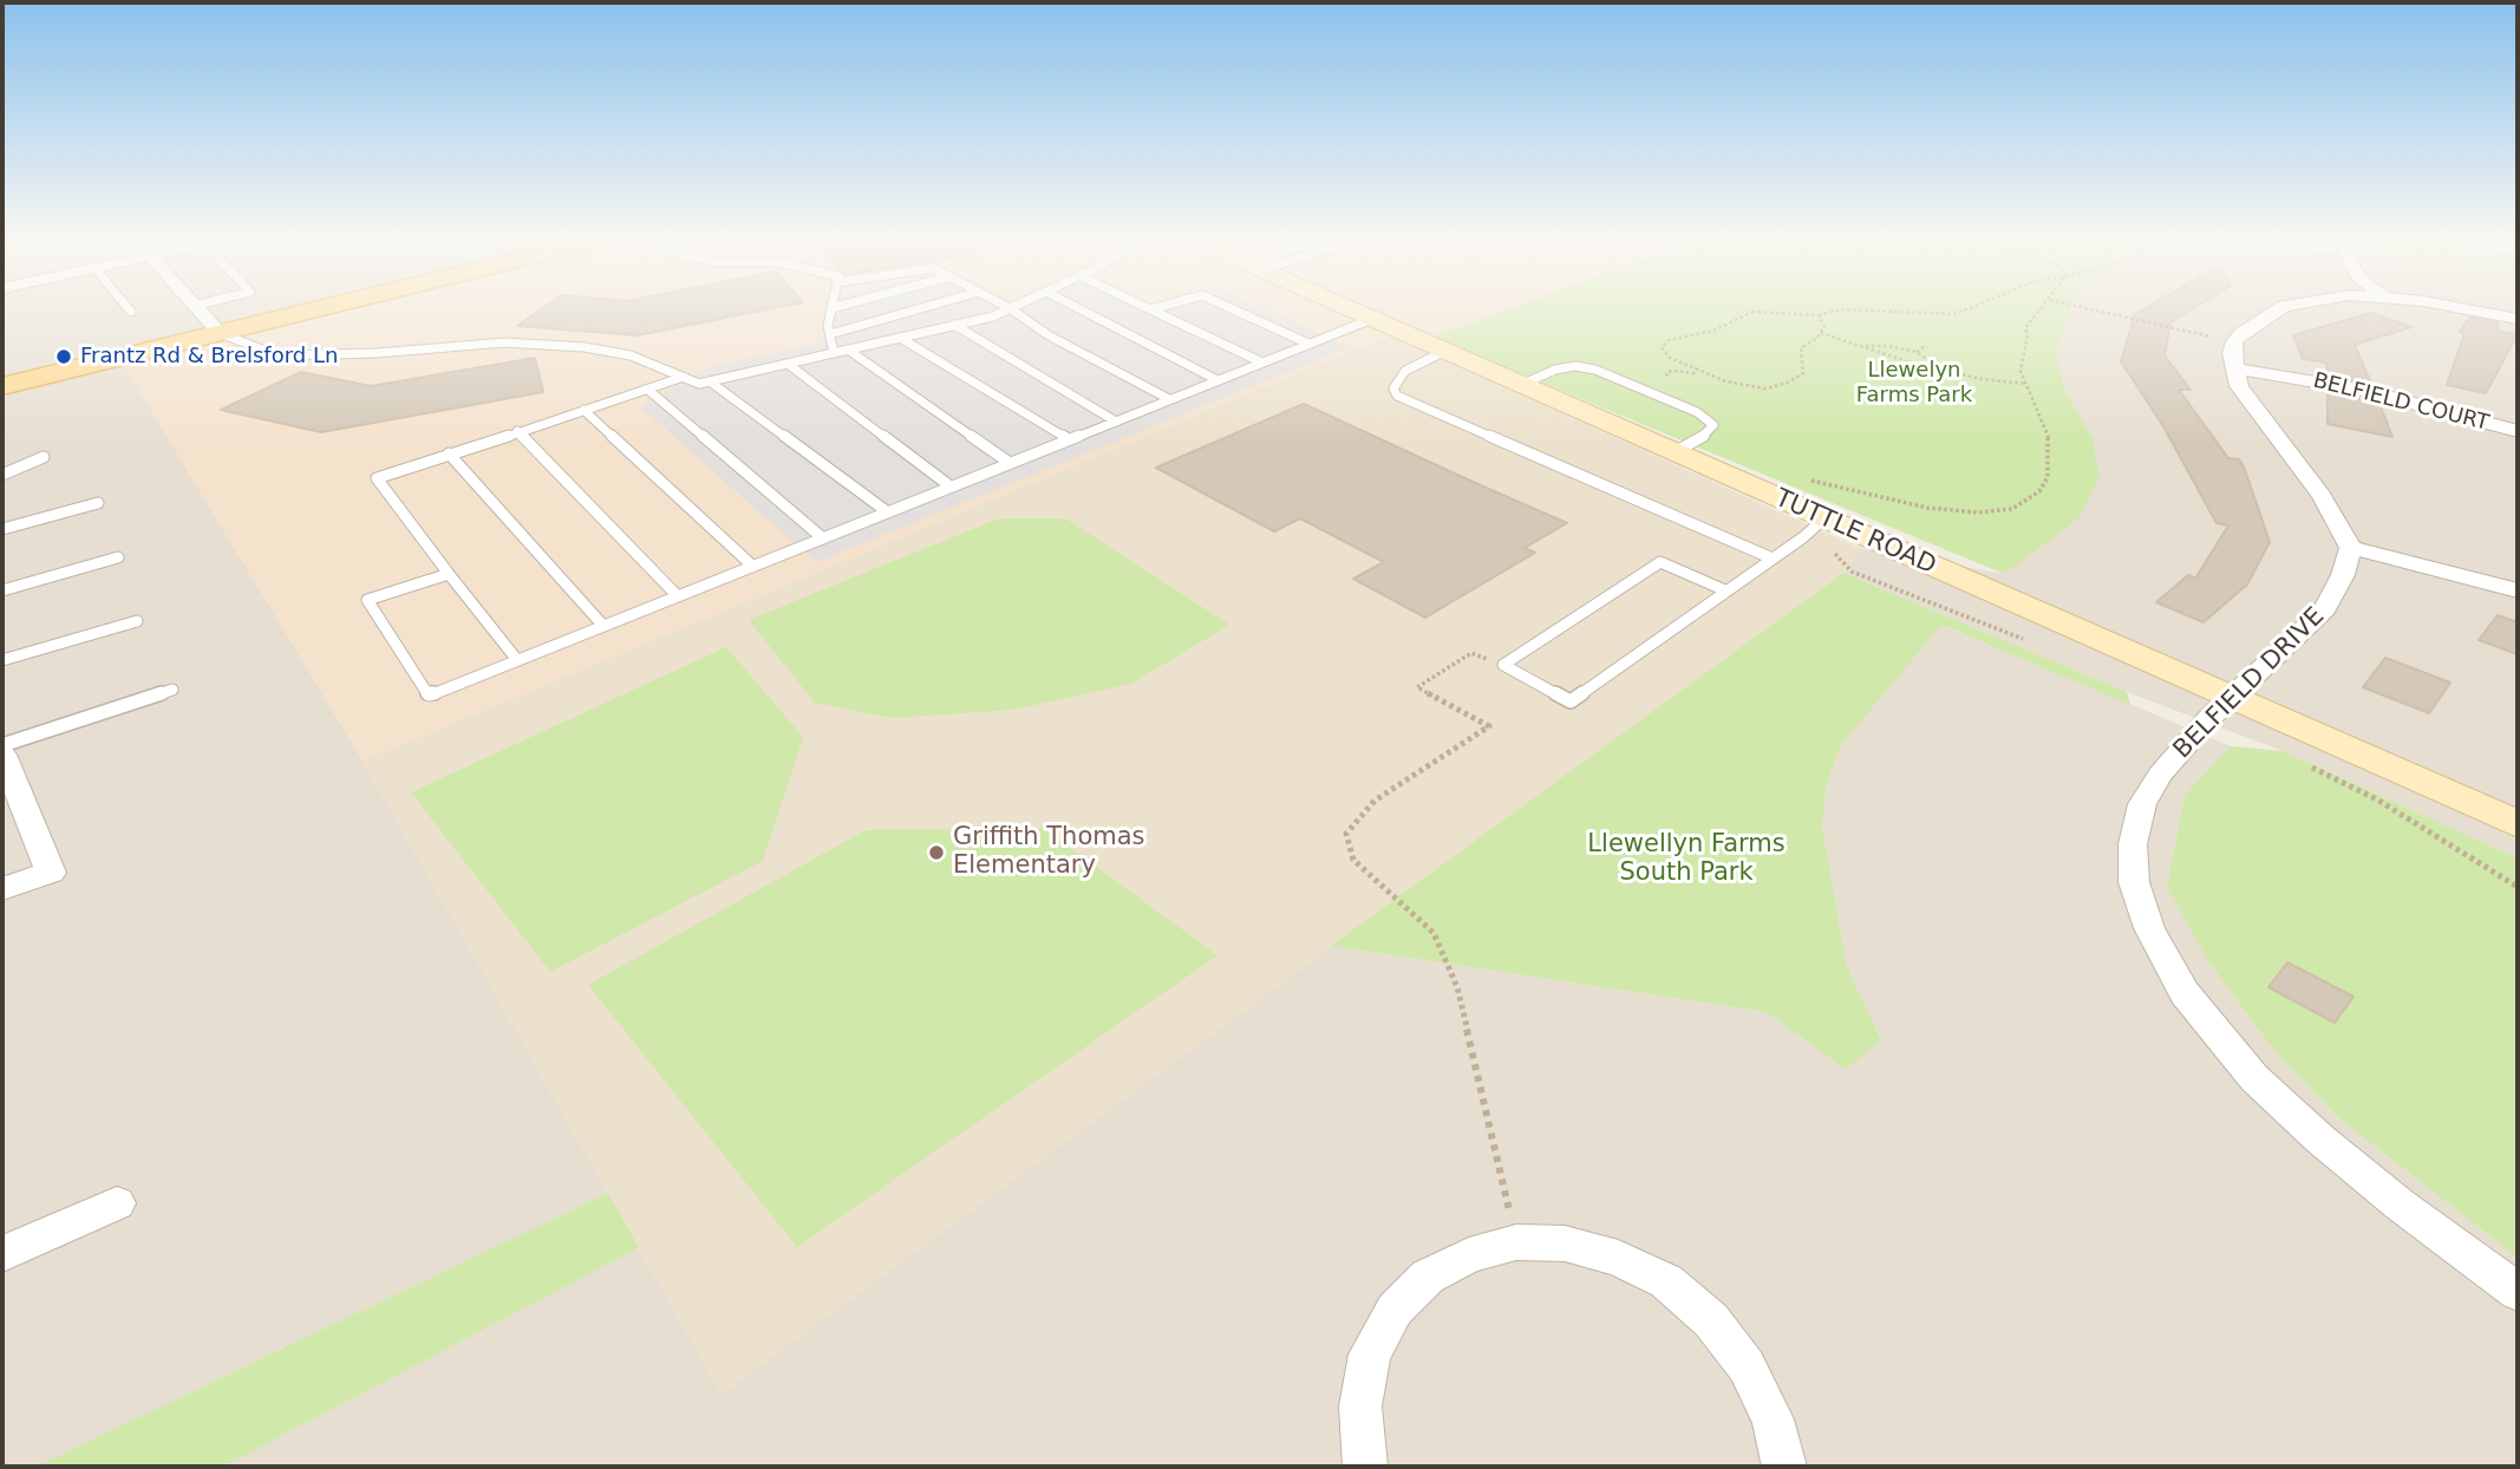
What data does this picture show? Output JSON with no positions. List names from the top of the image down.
{
  "streets": {
    "main road": ["TUTTLE ROAD"],
    "street": ["BELFIELD COURT", "BELFIELD DRIVE"]
  },
  "crossings": [
    ["TUTTLE ROAD", "BELFIELD DRIVE"]
  ],
  "parks": ["Llewelyn Farms Park", "Llewellyn Farms South Park"],
  "places": ["Frantz Rd & Brelsford Ln", "Griffith Thomas Elementary"]
}
